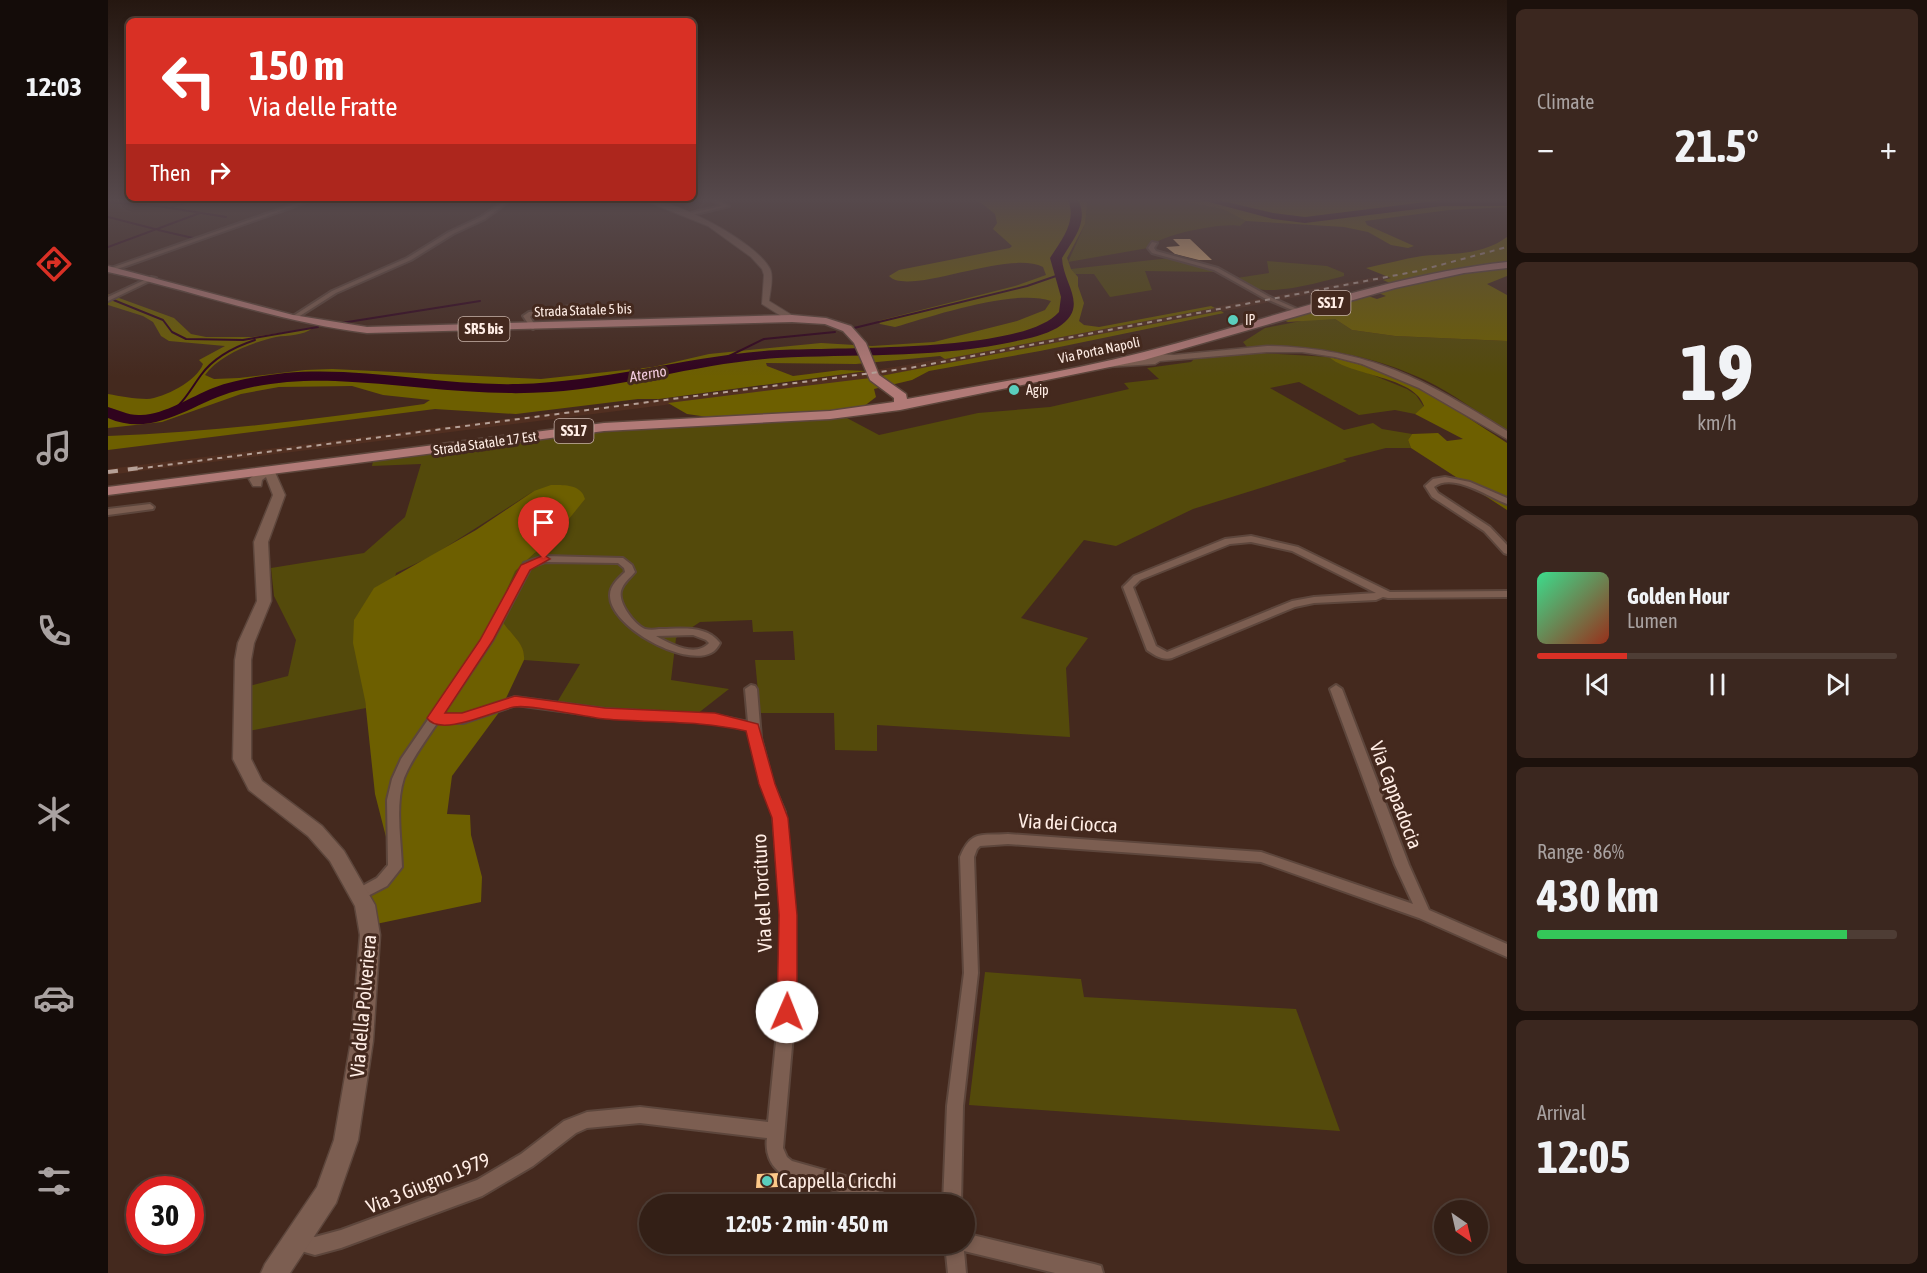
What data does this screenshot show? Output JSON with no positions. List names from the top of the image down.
{
  "streets": {
    "main road": [
      "SS17",
      "Strada Statale 5 bis",
      "SR5 bis",
      "Via Porta Napoli",
      "Strada Statale 17 Est",
      "Via della Polveriera"
    ],
    "street": [
      "Via Cappadocia",
      "Via dei Ciocca",
      "Via del Torcituro",
      "Via 3 Giugno 1979"
    ]
  },
  "crossings": [
    ["Strada Statale 5 bis", "Via Porta Napoli"],
    ["Strada Statale 5 bis", "Strada Statale 17 Est"],
    ["Via Porta Napoli", "Strada Statale 17 Est"],
    ["Strada Statale 17 Est", "Via della Polveriera"],
    ["Via Cappadocia", "Via dei Ciocca"],
    ["Via del Torcituro", "Via 3 Giugno 1979"],
    ["Via della Polveriera", "Via 3 Giugno 1979"]
  ],
  "water": ["Aterno"],
  "places": ["IP", "Agip", "Cappella Cricchi"],
  "north": "bottom right",
  "page": {
    "tabs": "12:03",
    "tile": [
      "Climate",
      ["19", "km/h"],
      ["Range · 86%", "430 km"],
      ["Arrival", "12:05"]
    ],
    "turn": ["150 m", "Via delle Fratte"],
    "heat": ["−", "21.5°", "+"],
    "then": "Then",
    "song": ["Golden Hour", "Lumen"],
    "limit": "30",
    "trip": "12:05 · 2 min · 450 m"
  }
}
